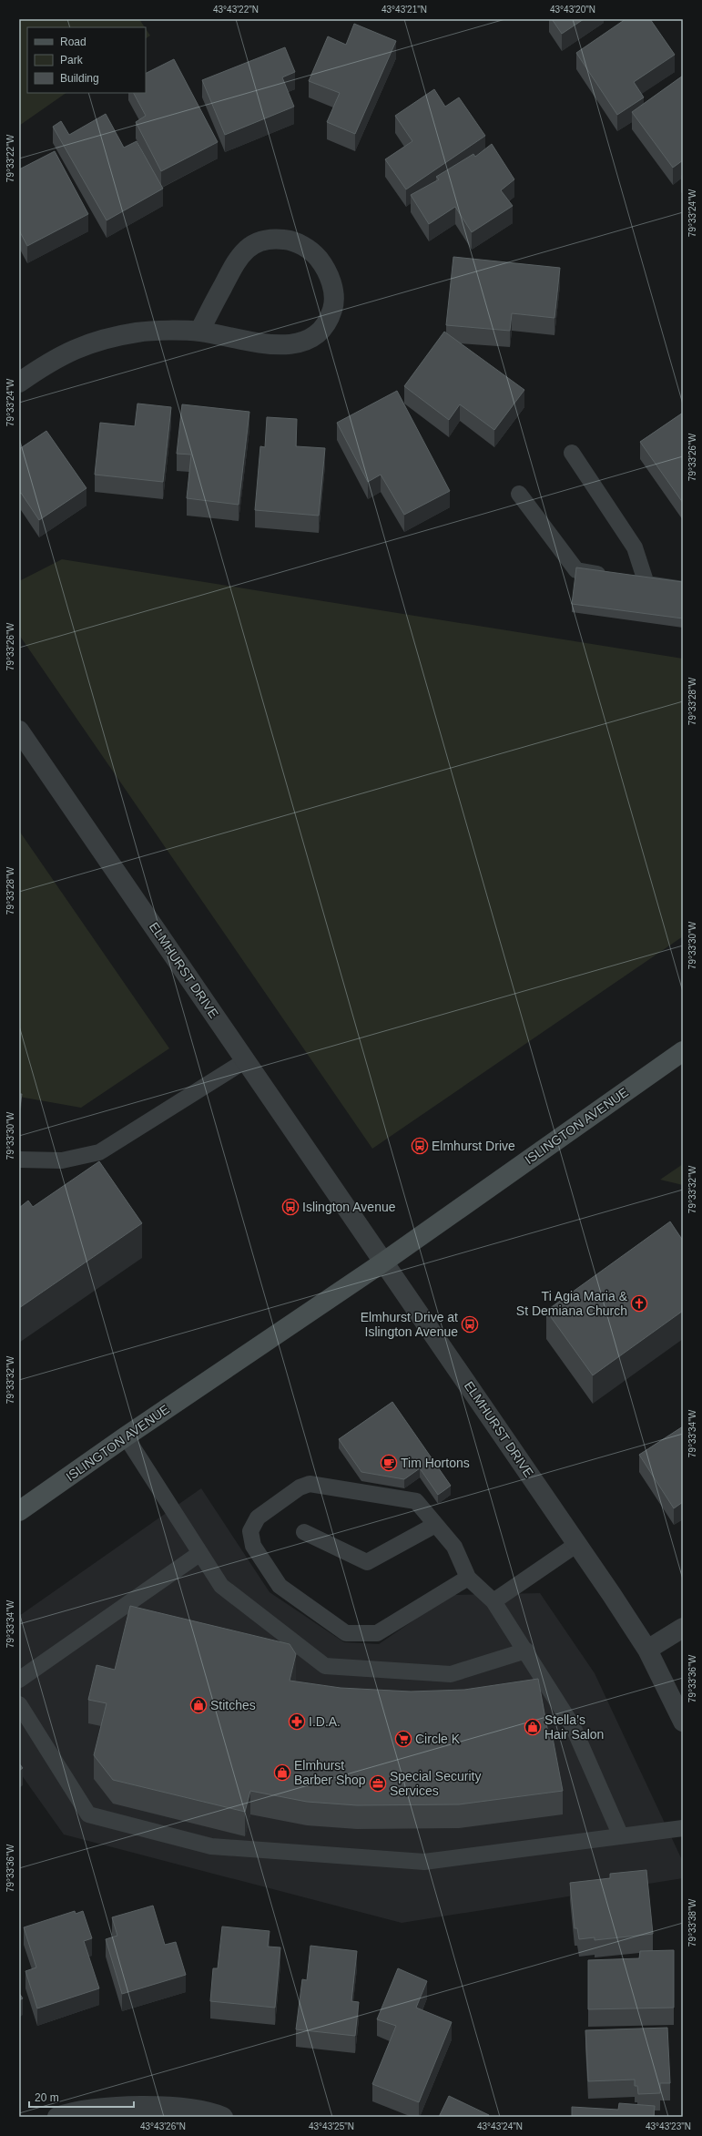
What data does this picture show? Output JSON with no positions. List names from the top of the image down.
{
  "streets": {
    "main road": ["ISLINGTON AVENUE"],
    "street": ["ELMHURST DRIVE"]
  },
  "crossings": [
    ["ELMHURST DRIVE", "ISLINGTON AVENUE"]
  ],
  "places": {
    "bus stop": ["Elmhurst Drive", "Islington Avenue", "Elmhurst Drive at Islington Avenue"],
    "church": ["Ti Agia Maria & St Demiana Church"],
    "cafe": ["Tim Hortons"],
    "shop": ["Stitches", "Stella’s Hair Salon", "Elmhurst Barber Shop"],
    "pharmacy": ["I.D.A."],
    "supermarket": ["Circle K"],
    "office": ["Special Security Services"]
  },
  "legend": ["Road", "Park", "Building"],
  "scale_bar": "20 m",
  "coordinates": [
    "43°43'22\"N",
    "43°43'21\"N",
    "43°43'20\"N",
    "79°33'22\"W",
    "79°33'24\"W",
    "79°33'26\"W",
    "79°33'28\"W",
    "79°33'30\"W",
    "79°33'32\"W",
    "79°33'34\"W",
    "79°33'36\"W",
    "79°33'38\"W",
    "43°43'26\"N",
    "43°43'25\"N",
    "43°43'24\"N",
    "43°43'23\"N"
  ]
}
